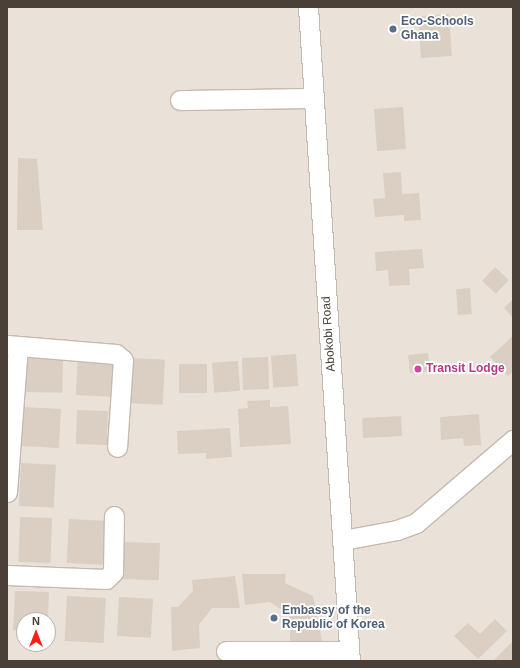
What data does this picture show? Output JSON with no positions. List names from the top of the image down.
{
  "streets": {
    "street": ["Abokobi Road"]
  },
  "places": ["Eco-Schools Ghana", "Transit Lodge", "Embassy of the Republic of Korea"],
  "north": "top"
}
